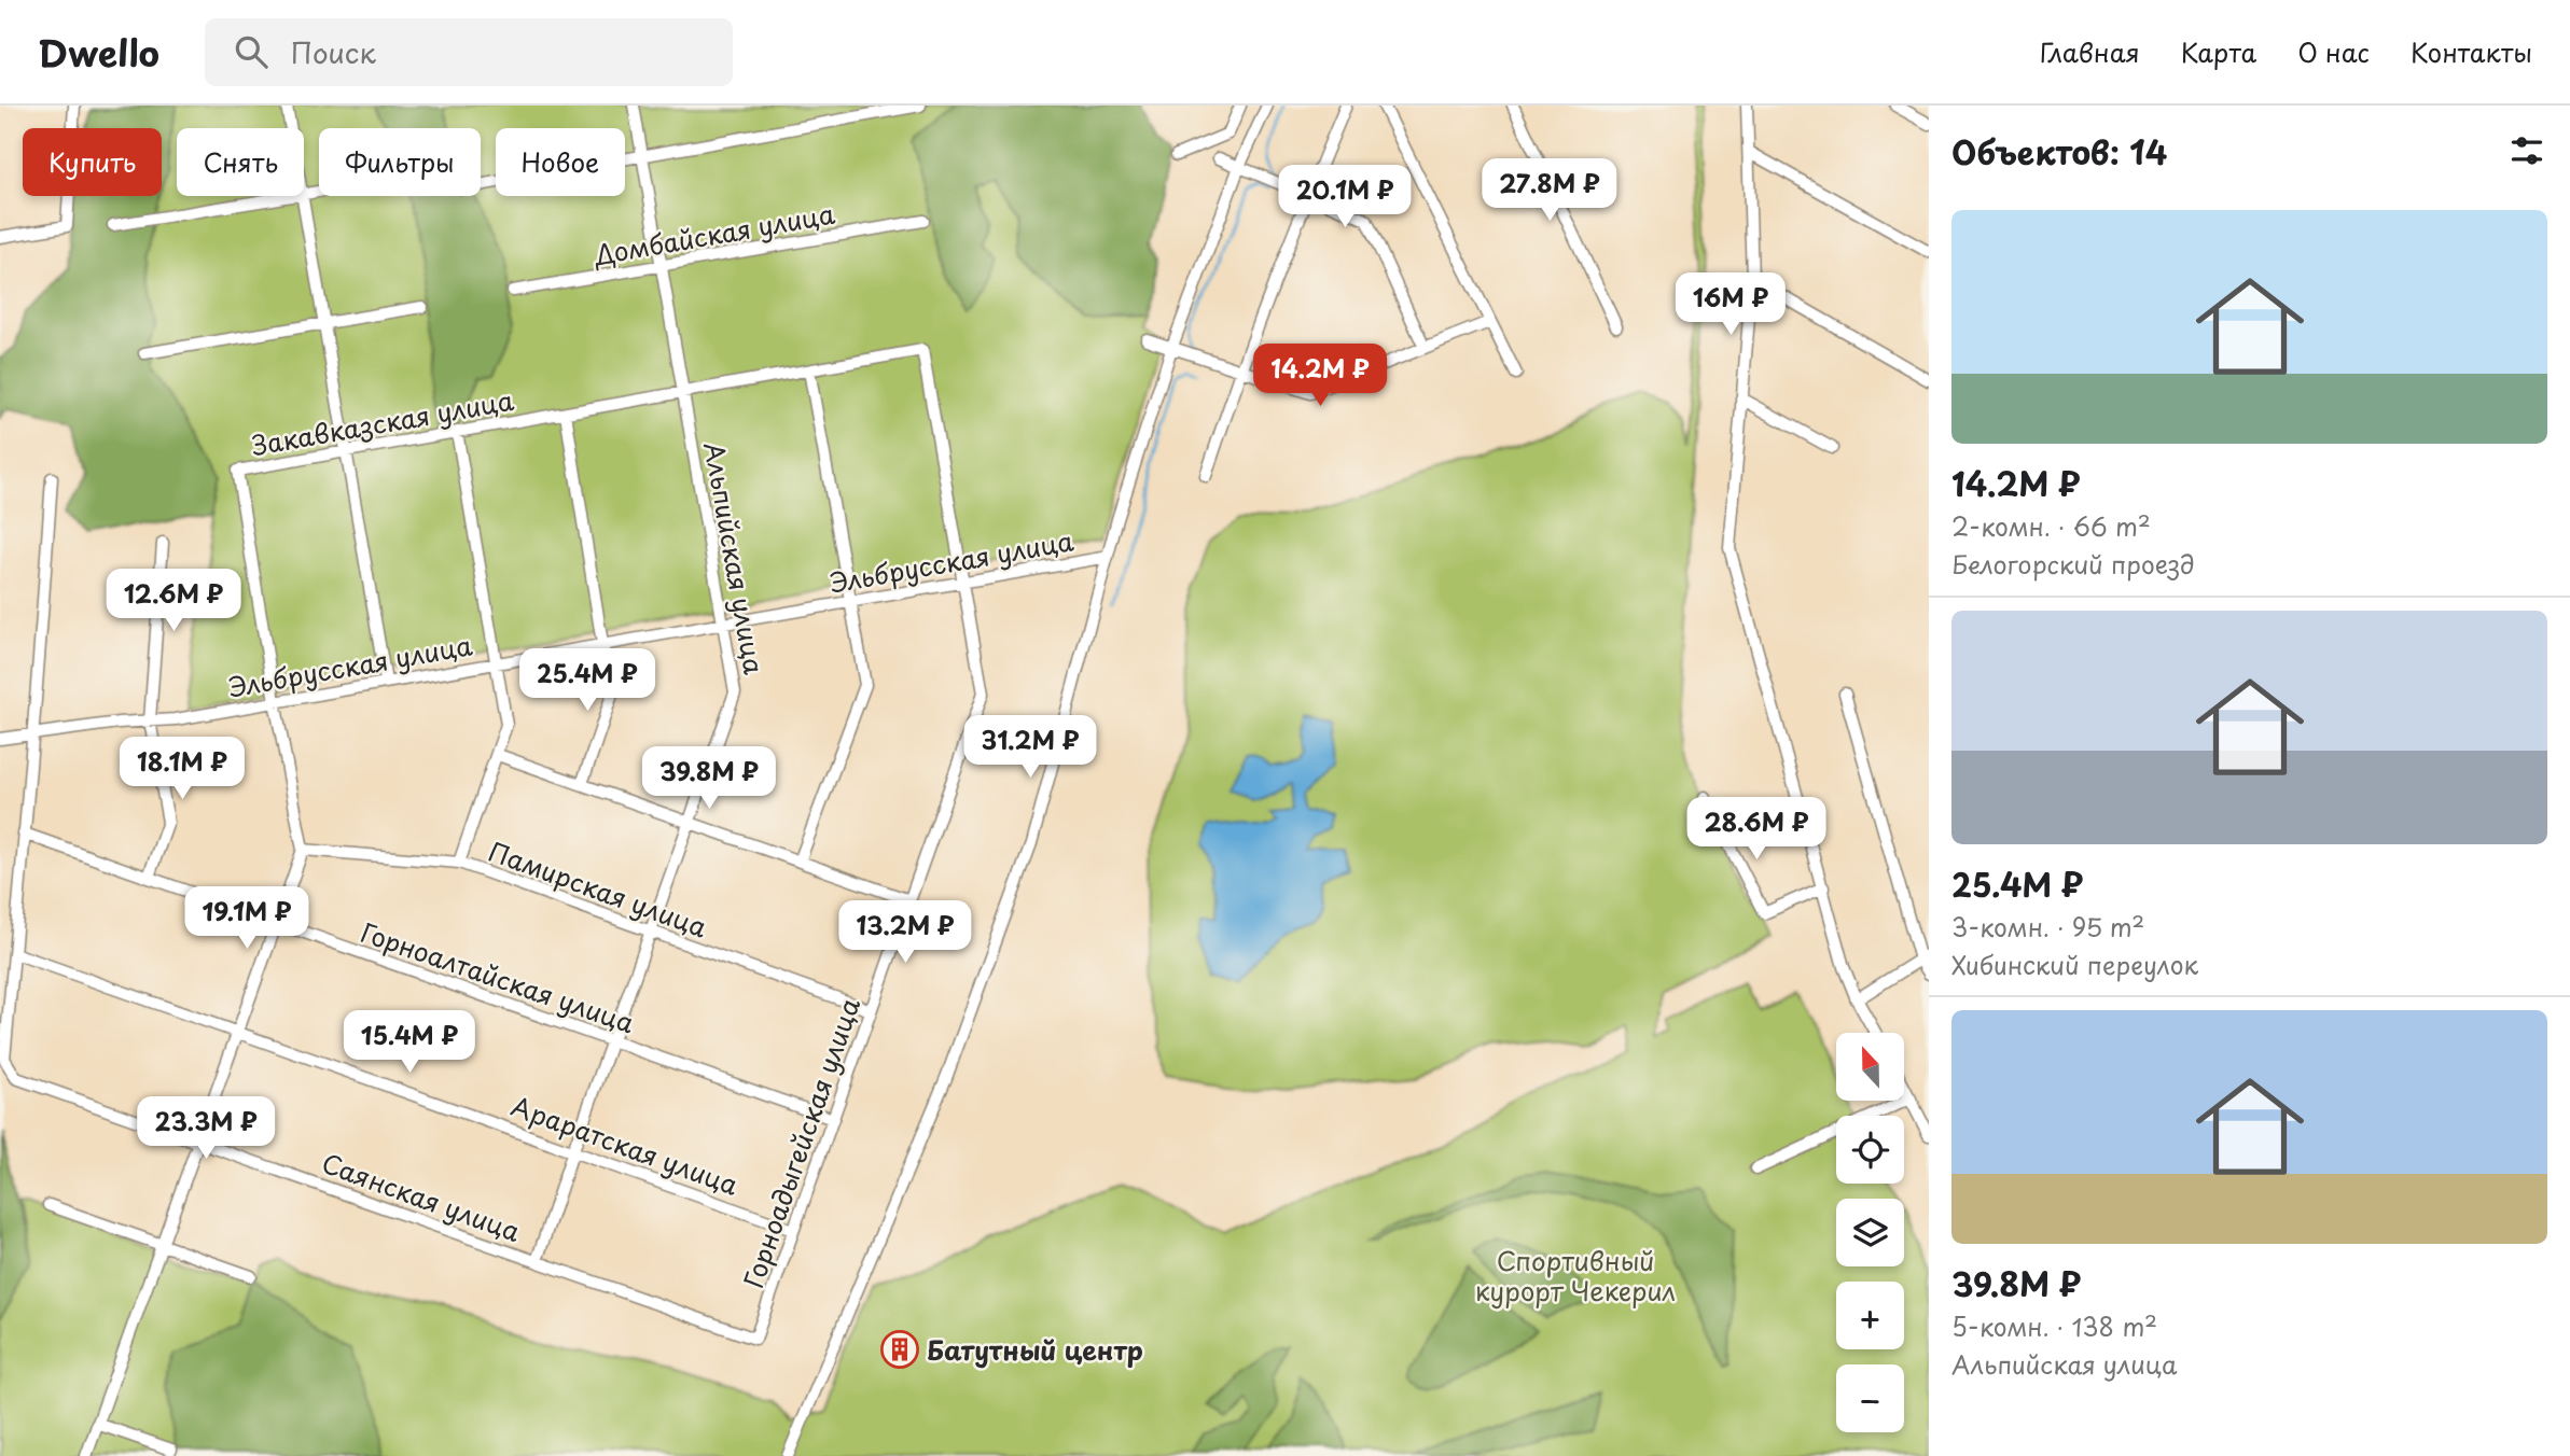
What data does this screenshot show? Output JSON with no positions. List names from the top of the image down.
{
  "streets": {
    "street": [
      "Домбайская улица",
      "Закавказская улица",
      "Альпийская улица",
      "Эльбрусская улица",
      "Памирская улица",
      "Горноалтайская улица",
      "Горноадыгейская улица",
      "Араратская улица",
      "Саянская улица"
    ]
  },
  "crossings": [
    ["Домбайская улица", "Альпийская улица"],
    ["Закавказская улица", "Альпийская улица"],
    ["Закавказская улица", "Эльбрусская улица"],
    ["Закавказская улица", "Памирская улица"],
    ["Закавказская улица", "Горноадыгейская улица"],
    ["Альпийская улица", "Эльбрусская улица"],
    ["Альпийская улица", "Памирская улица"],
    ["Альпийская улица", "Горноалтайская улица"],
    ["Альпийская улица", "Араратская улица"],
    ["Альпийская улица", "Саянская улица"],
    ["Эльбрусская улица", "Горноадыгейская улица"],
    ["Эльбрусская улица", "Саянская улица"],
    ["Памирская улица", "Горноадыгейская улица"],
    ["Горноалтайская улица", "Горноадыгейская улица"],
    ["Горноалтайская улица", "Саянская улица"],
    ["Горноадыгейская улица", "Араратская улица"],
    ["Горноадыгейская улица", "Саянская улица"],
    ["Араратская улица", "Саянская улица"]
  ],
  "parks": ["Спортивный курорт Чекерил"],
  "places": {
    "building": ["Батутный центр"]
  },
  "north": "top",
  "page": {
    "header": "Dwello",
    "search": "Поиск",
    "nav": [
      "Главная",
      "Карта",
      "О нас",
      "Контакты"
    ],
    "heading": "Объектов: 14",
    "chip": [
      "Купить",
      "Снять",
      "Фильтры",
      "Новое"
    ],
    "price": [
      "27.8M ₽",
      "20.1M ₽",
      "16M ₽",
      "14.2M ₽",
      "12.6M ₽",
      "25.4M ₽",
      "31.2M ₽",
      "18.1M ₽",
      "39.8M ₽",
      "28.6M ₽",
      "19.1M ₽",
      "13.2M ₽",
      "15.4M ₽",
      "23.3M ₽"
    ],
    "list": [
      {
        "name": "14.2M ₽",
        "note": "2-комн. · 66 m² · Белогорский проезд"
      },
      {
        "name": "25.4M ₽",
        "note": "3-комн. · 95 m² · Хибинский переулок"
      },
      {
        "name": "39.8M ₽",
        "note": "5-комн. · 138 m² · Альпийская улица"
      }
    ],
    "map_buttons": ["+", "−"]
  }
}
